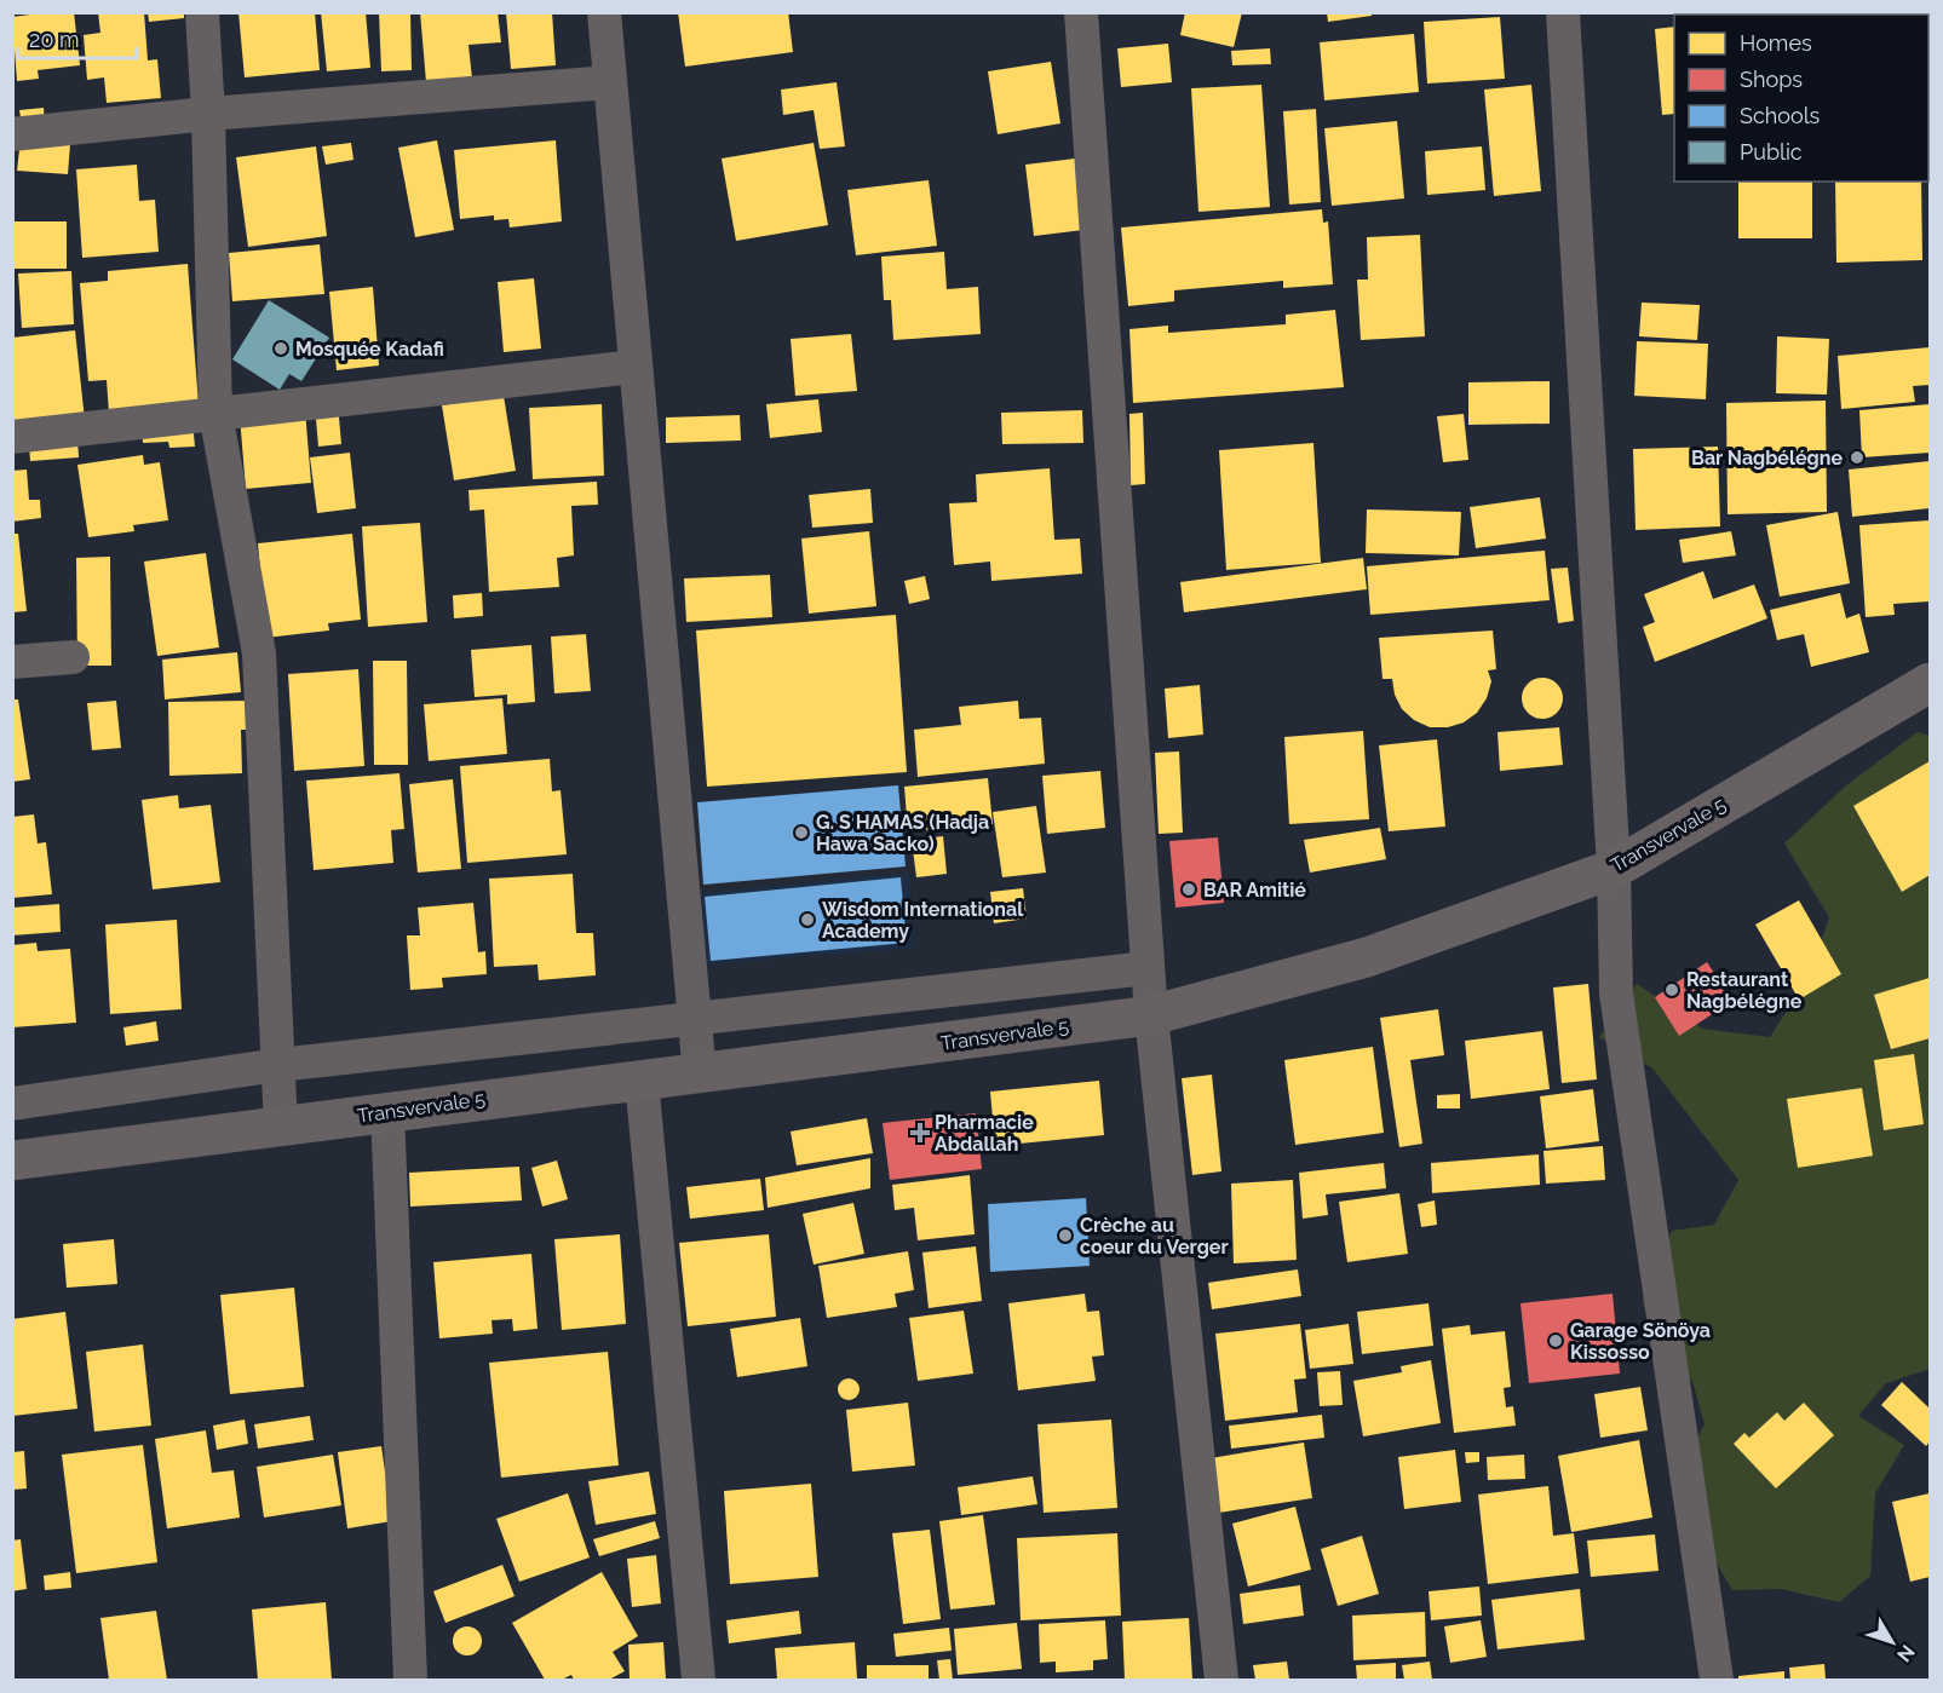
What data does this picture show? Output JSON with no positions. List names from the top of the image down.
{
  "streets": {
    "main road": ["Transvervale 5"]
  },
  "places": {
    "other": [
      "Mosquée Kadafi",
      "Bar Nagbélégne",
      "G. S HAMAS (Hadja Hawa Sacko)",
      "BAR Amitié",
      "Wisdom International Academy",
      "Restaurant Nagbélégne",
      "Crèche au coeur du Verger",
      "Garage Sönöya Kissosso"
    ],
    "health": ["Pharmacie Abdallah"]
  },
  "legend": [
    "Homes",
    "Shops",
    "Schools",
    "Public"
  ],
  "scale_bar": "20 m",
  "north": "bottom right"
}
